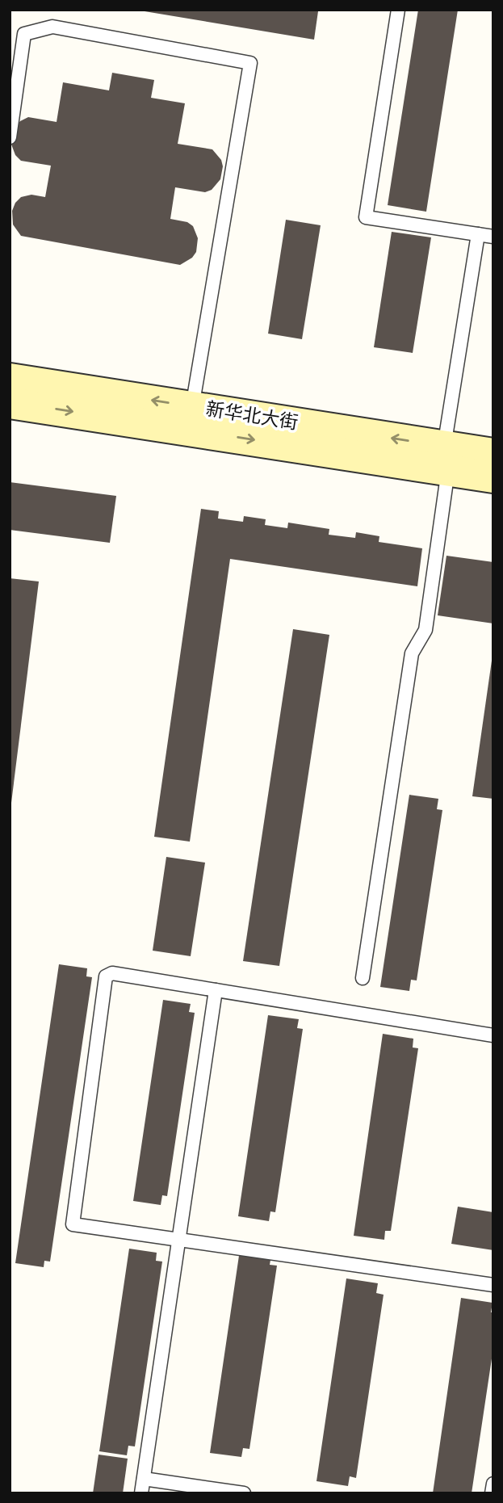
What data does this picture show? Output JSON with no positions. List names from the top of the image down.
{
  "streets": {
    "main road": ["新华北大街"]
  }
}
